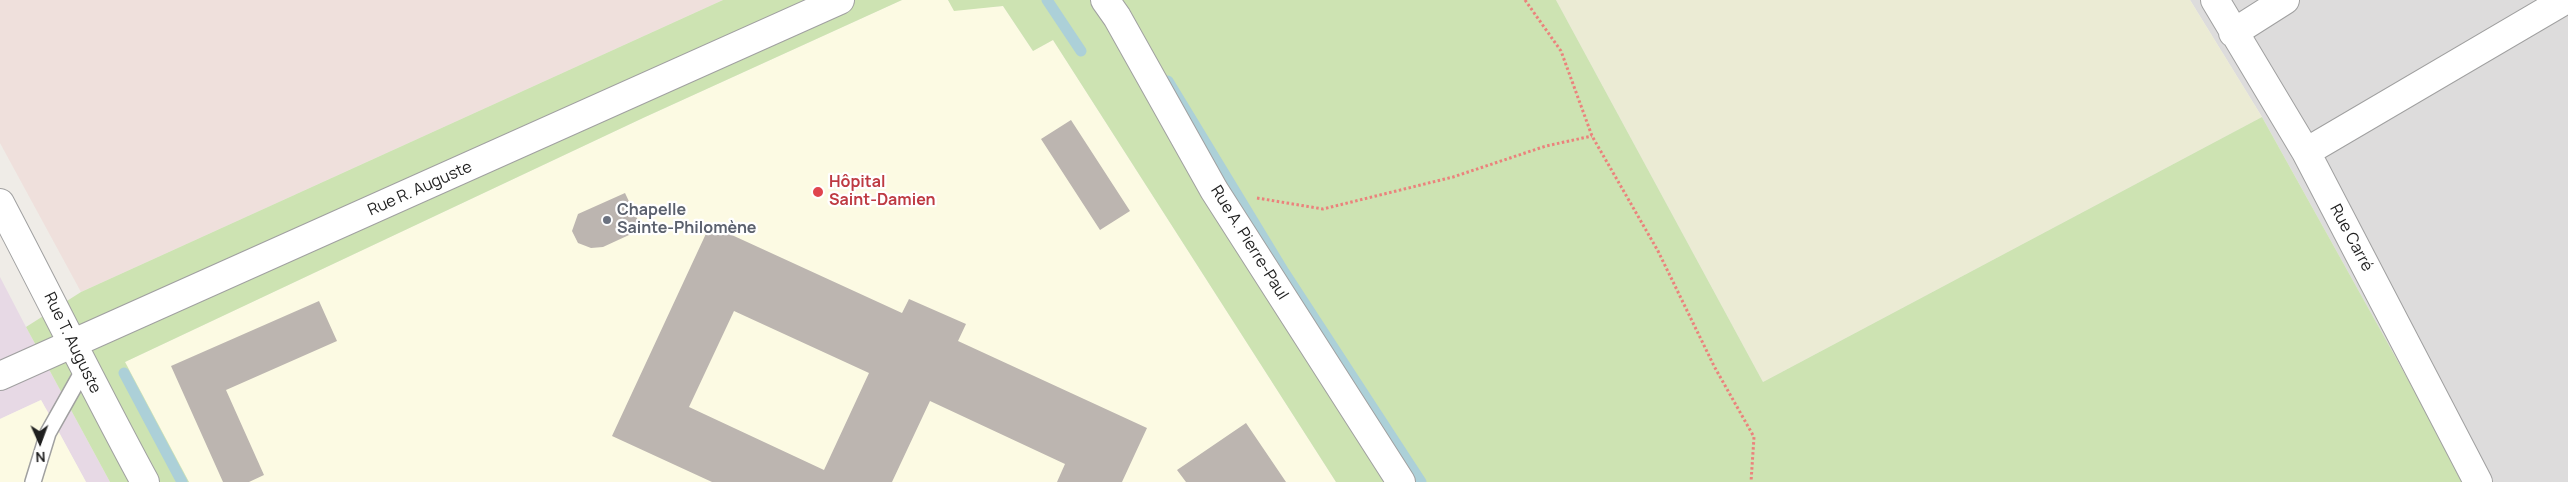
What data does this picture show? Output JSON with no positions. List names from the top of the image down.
{
  "streets": {
    "street": [
      "Rue R. Auguste",
      "Rue Carré",
      "Rue A. Pierre-Paul",
      "Rue T. Auguste"
    ]
  },
  "crossings": [
    ["Rue R. Auguste", "Rue T. Auguste"]
  ],
  "places": ["Hôpital Saint-Damien", "Chapelle Sainte-Philomène"],
  "north": "bottom"
}
